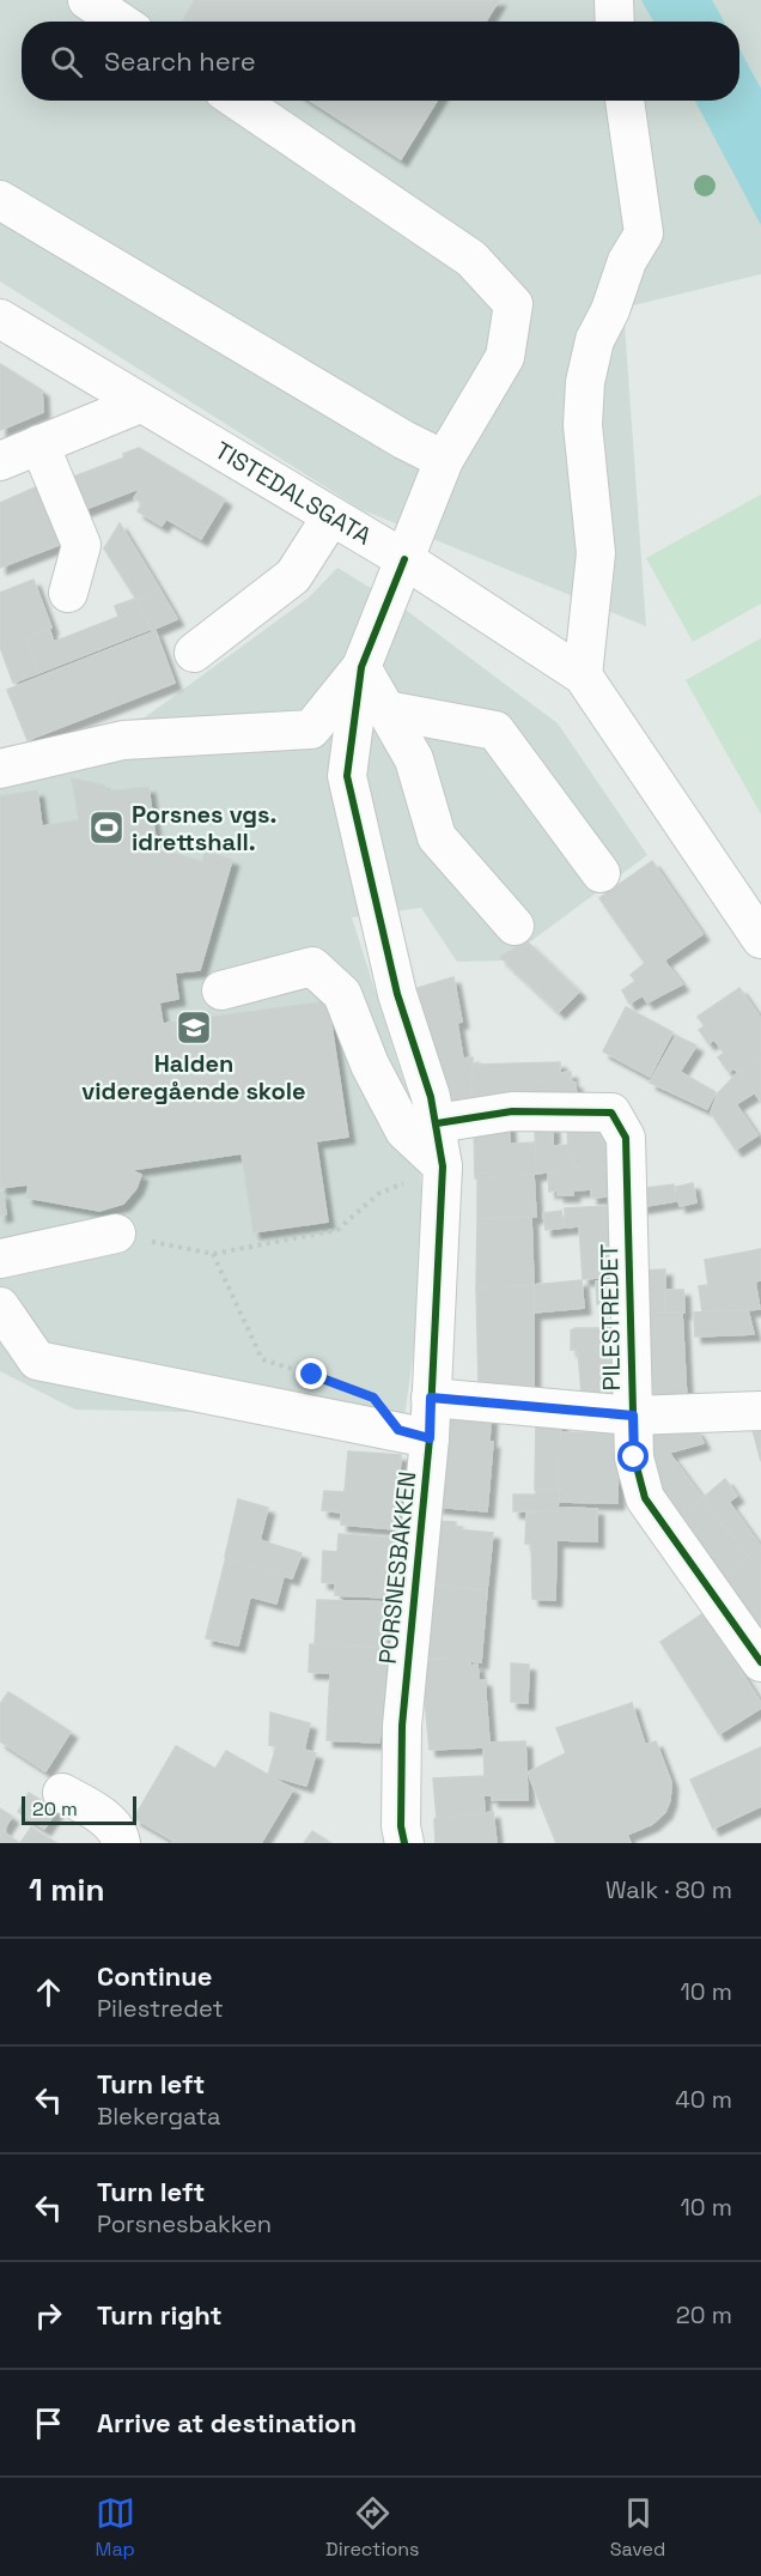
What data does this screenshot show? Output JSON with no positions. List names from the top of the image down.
{
  "streets": {
    "street": ["TISTEDALSGATA", "PILESTREDET", "PORSNESBAKKEN"]
  },
  "crossings": [
    ["PILESTREDET", "PORSNESBAKKEN"]
  ],
  "places": {
    "sports": ["Porsnes vgs. idrettshall."],
    "school or university": ["Halden videregående skole"]
  },
  "scale_bar": "20 m",
  "page": {
    "search": "Search here",
    "scale": "20 m",
    "heading": ["1 min", "Walk · 80 m"],
    "list": [
      ["Continue", "Pilestredet", "10 m"],
      ["Turn left", "Blekergata", "40 m"],
      ["Turn left", "Porsnesbakken", "10 m"],
      ["Turn right", "20 m"],
      "Arrive at destination"
    ],
    "nav": ["Map", "Directions", "Saved"]
  }
}
